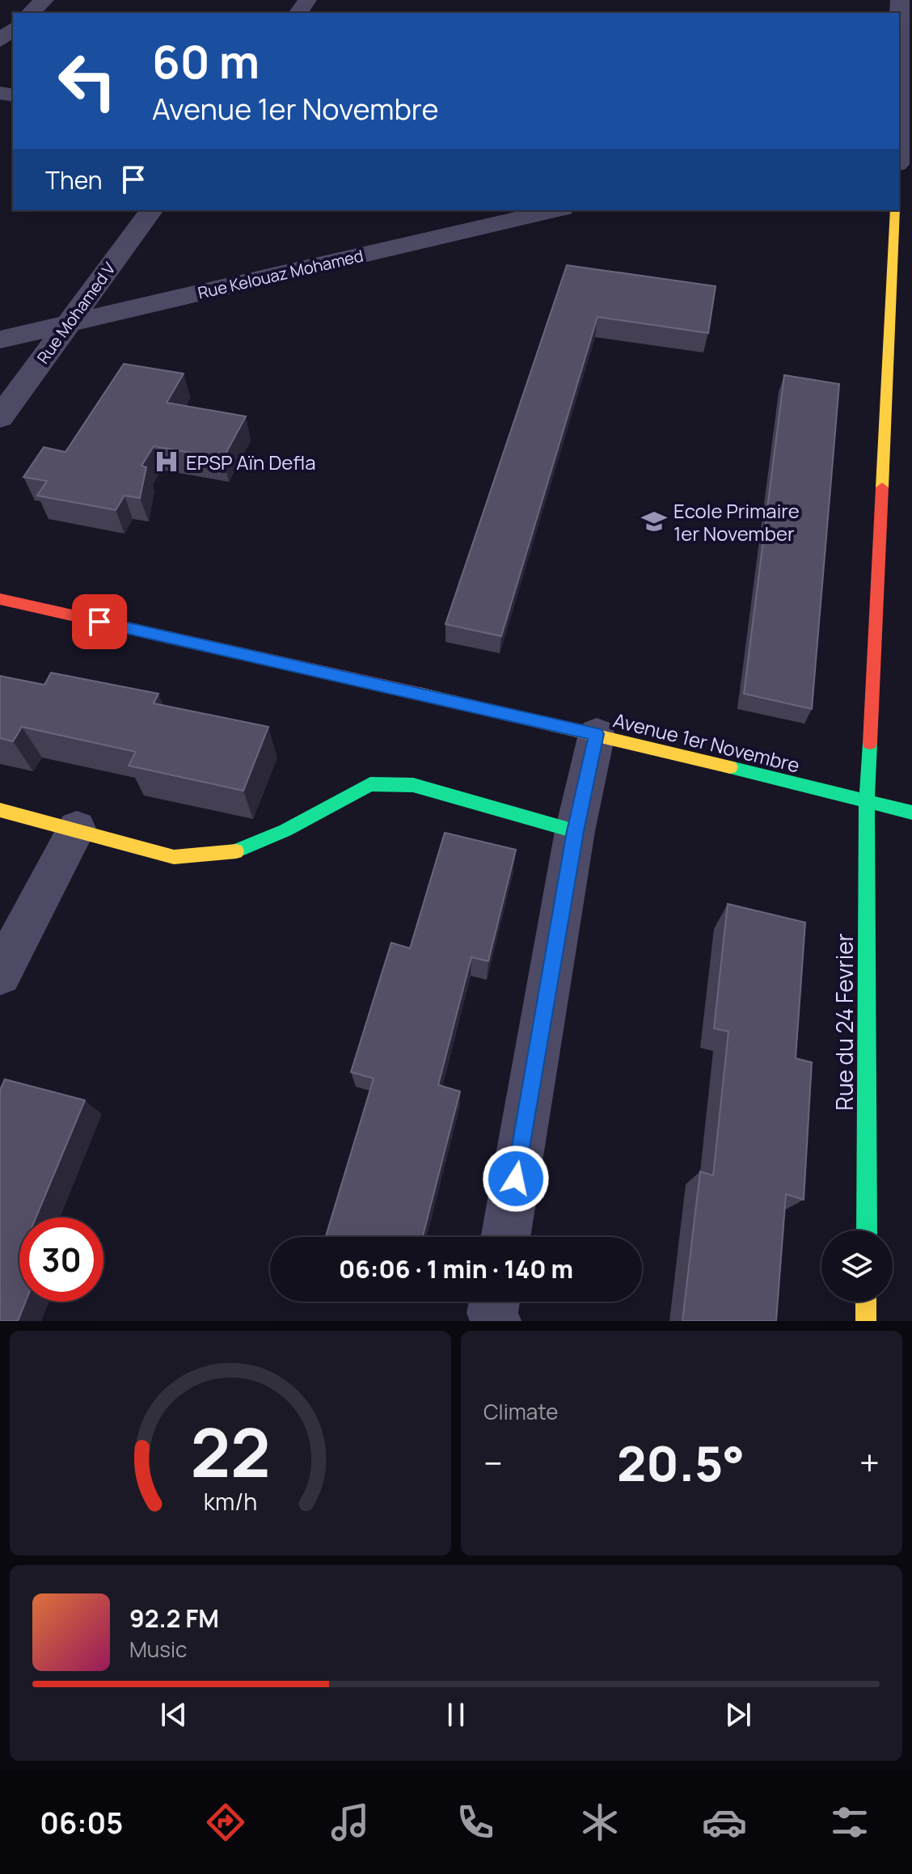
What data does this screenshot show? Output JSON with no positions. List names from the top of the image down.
{
  "streets": {
    "street": [
      "Rue Kelouaz Mohamed",
      "Rue Mohamed V",
      "Avenue 1er Novembre",
      "Rue du 24 Fevrier"
    ]
  },
  "crossings": [
    ["Rue Kelouaz Mohamed", "Rue Mohamed V"],
    ["Avenue 1er Novembre", "Rue du 24 Fevrier"]
  ],
  "places": {
    "hospital": ["EPSP Aïn Defla"],
    "school or university": ["Ecole Primaire 1er November"]
  },
  "page": {
    "turn": ["60 m", "Avenue 1er Novembre"],
    "then": "Then",
    "limit": "30",
    "trip": "06:06 · 1 min · 140 m",
    "tile": "Climate",
    "heat": ["−", "20.5°", "+"],
    "song": ["92.2 FM", "Music"],
    "tabs": "06:05",
    "gauge": ["22", "km/h"]
  }
}
